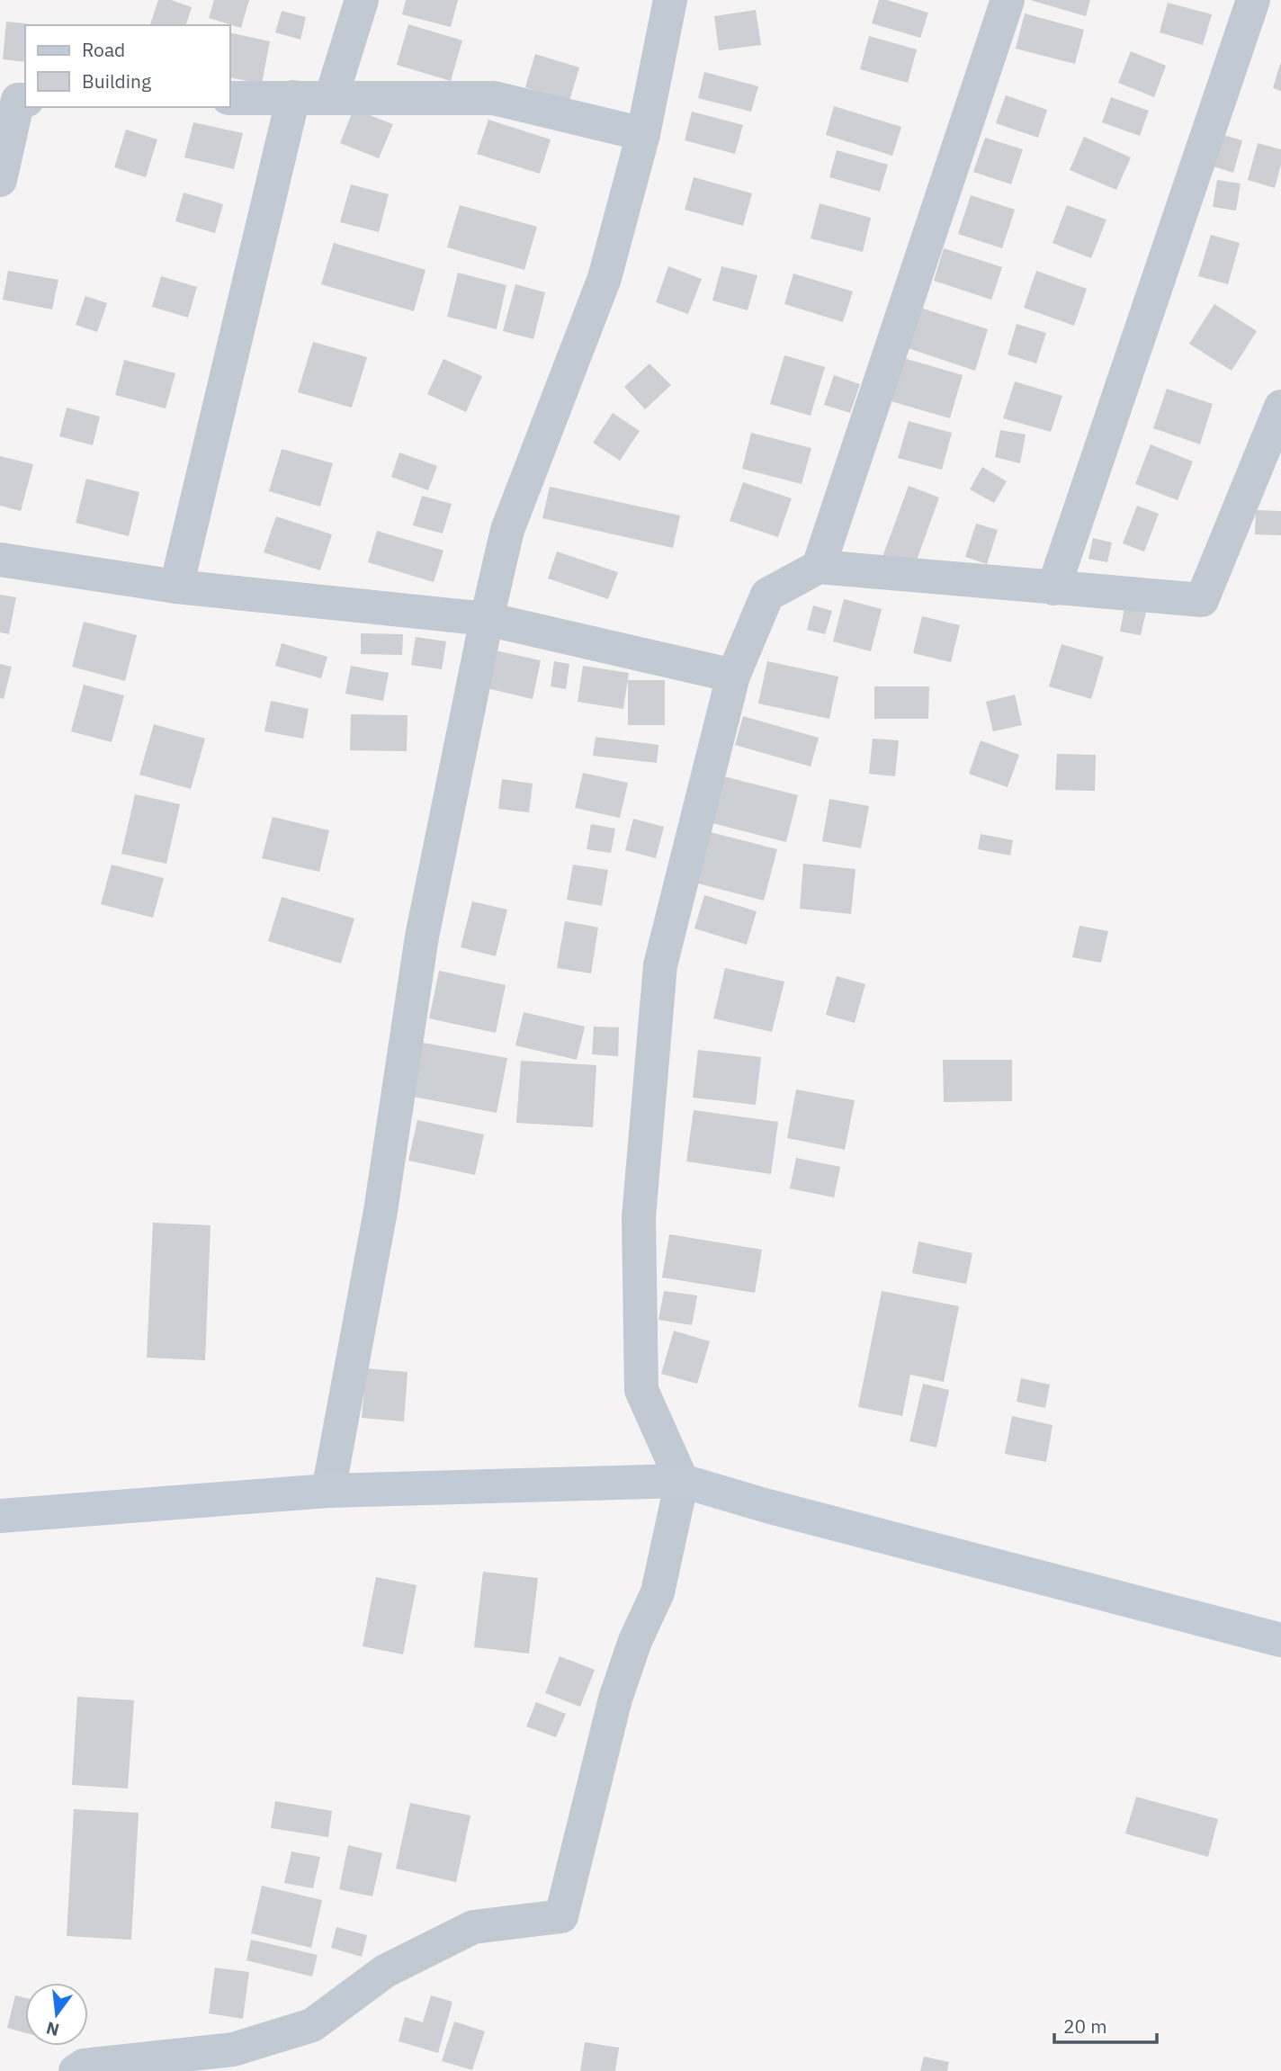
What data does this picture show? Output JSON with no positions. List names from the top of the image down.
{
  "legend": ["Road", "Building"],
  "scale_bar": "20 m",
  "north": "bottom"
}
